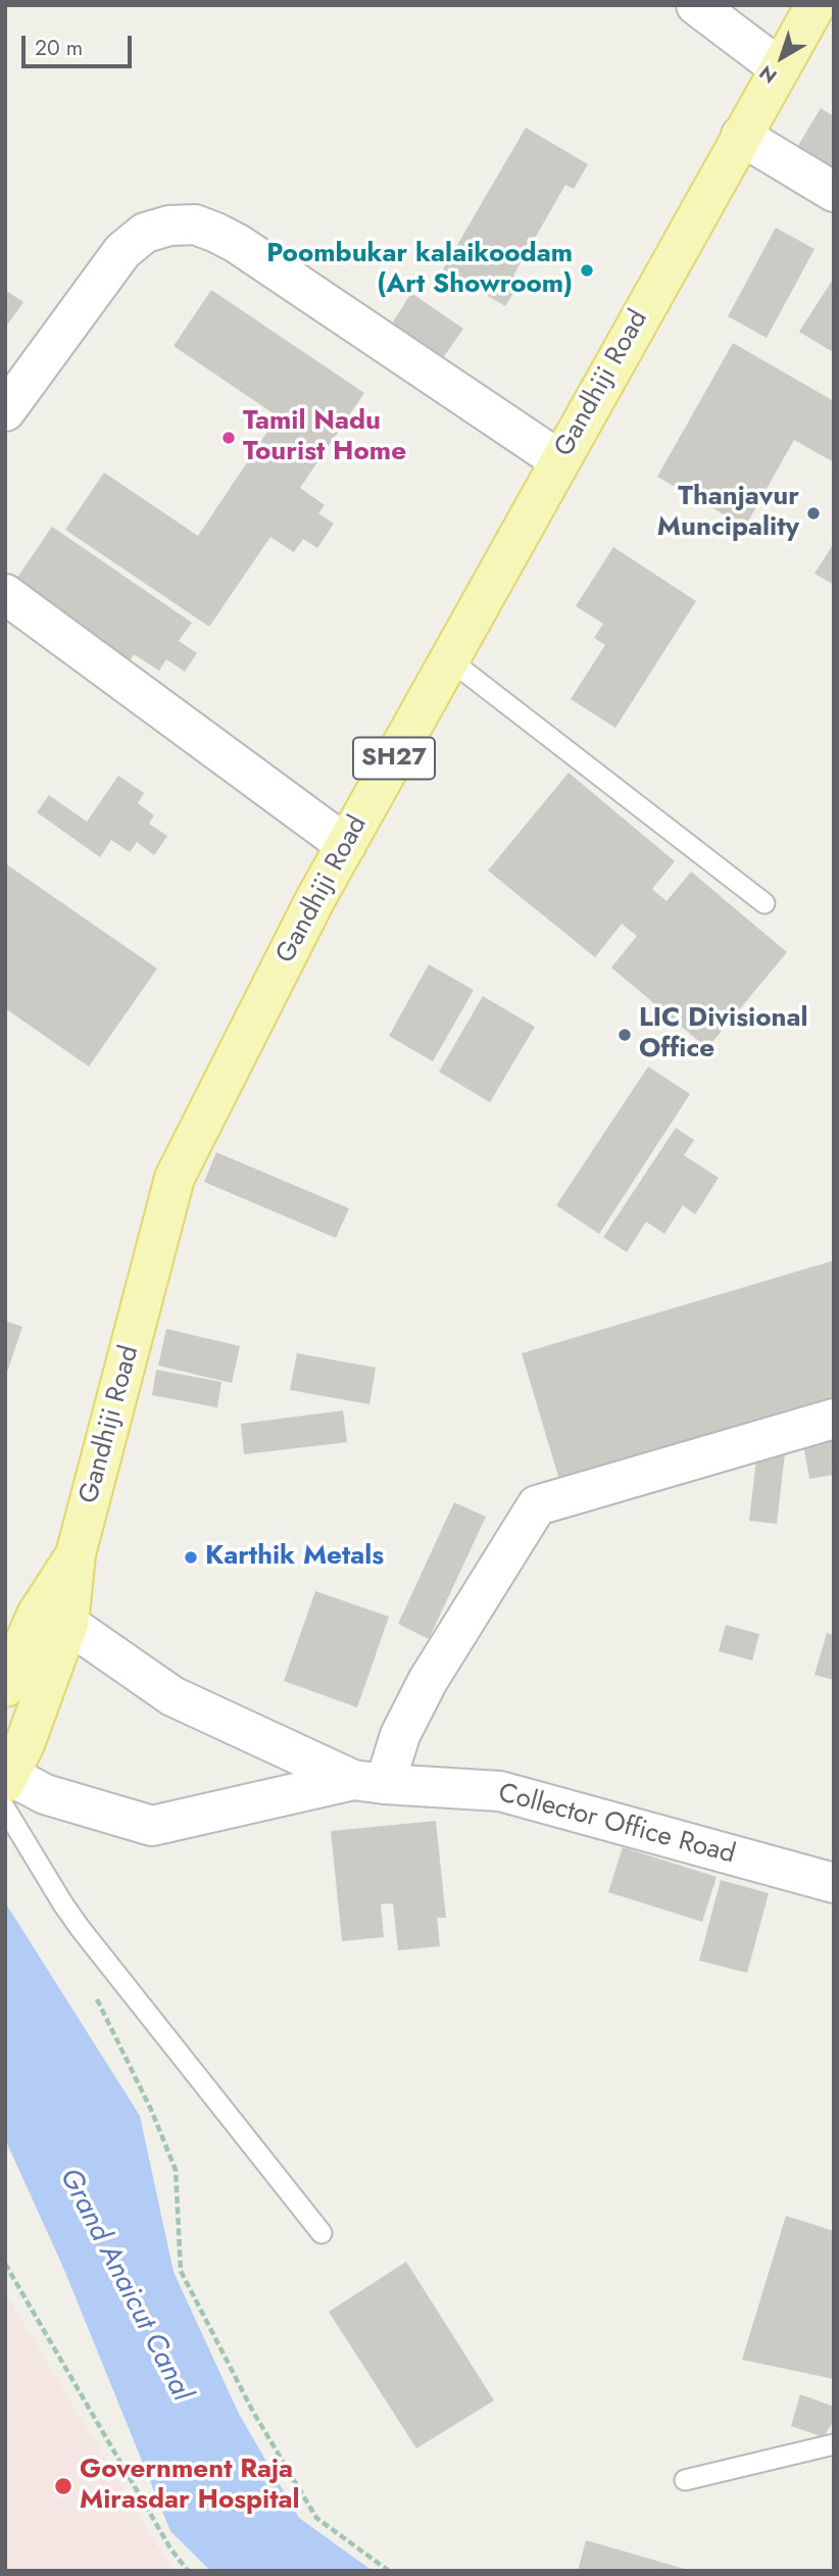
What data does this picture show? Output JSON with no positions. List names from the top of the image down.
{
  "streets": {
    "main road": ["Gandhiji Road", "SH27"],
    "street": ["Collector Office Road"]
  },
  "crossings": [
    ["Gandhiji Road", "Collector Office Road"]
  ],
  "water": ["Grand Anaicut Canal"],
  "places": [
    "Poombukar kalaikoodam (Art Showroom)",
    "Tamil Nadu Tourist Home",
    "Thanjavur Muncipality",
    "LIC Divisional Office",
    "Karthik Metals",
    "Government Raja Mirasdar Hospital"
  ],
  "scale_bar": "20 m",
  "north": "bottom left"
}
